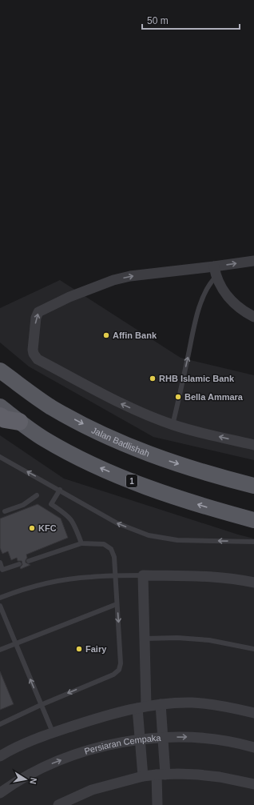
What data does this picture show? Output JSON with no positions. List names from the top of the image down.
{
  "streets": {
    "main road": ["Jalan Badlishah", "1"],
    "street": ["Persiaran Cempaka"]
  },
  "places": [
    "Affin Bank",
    "RHB Islamic Bank",
    "Bella Ammara",
    "KFC",
    "Fairy"
  ],
  "scale_bar": "50 m",
  "north": "right"
}
